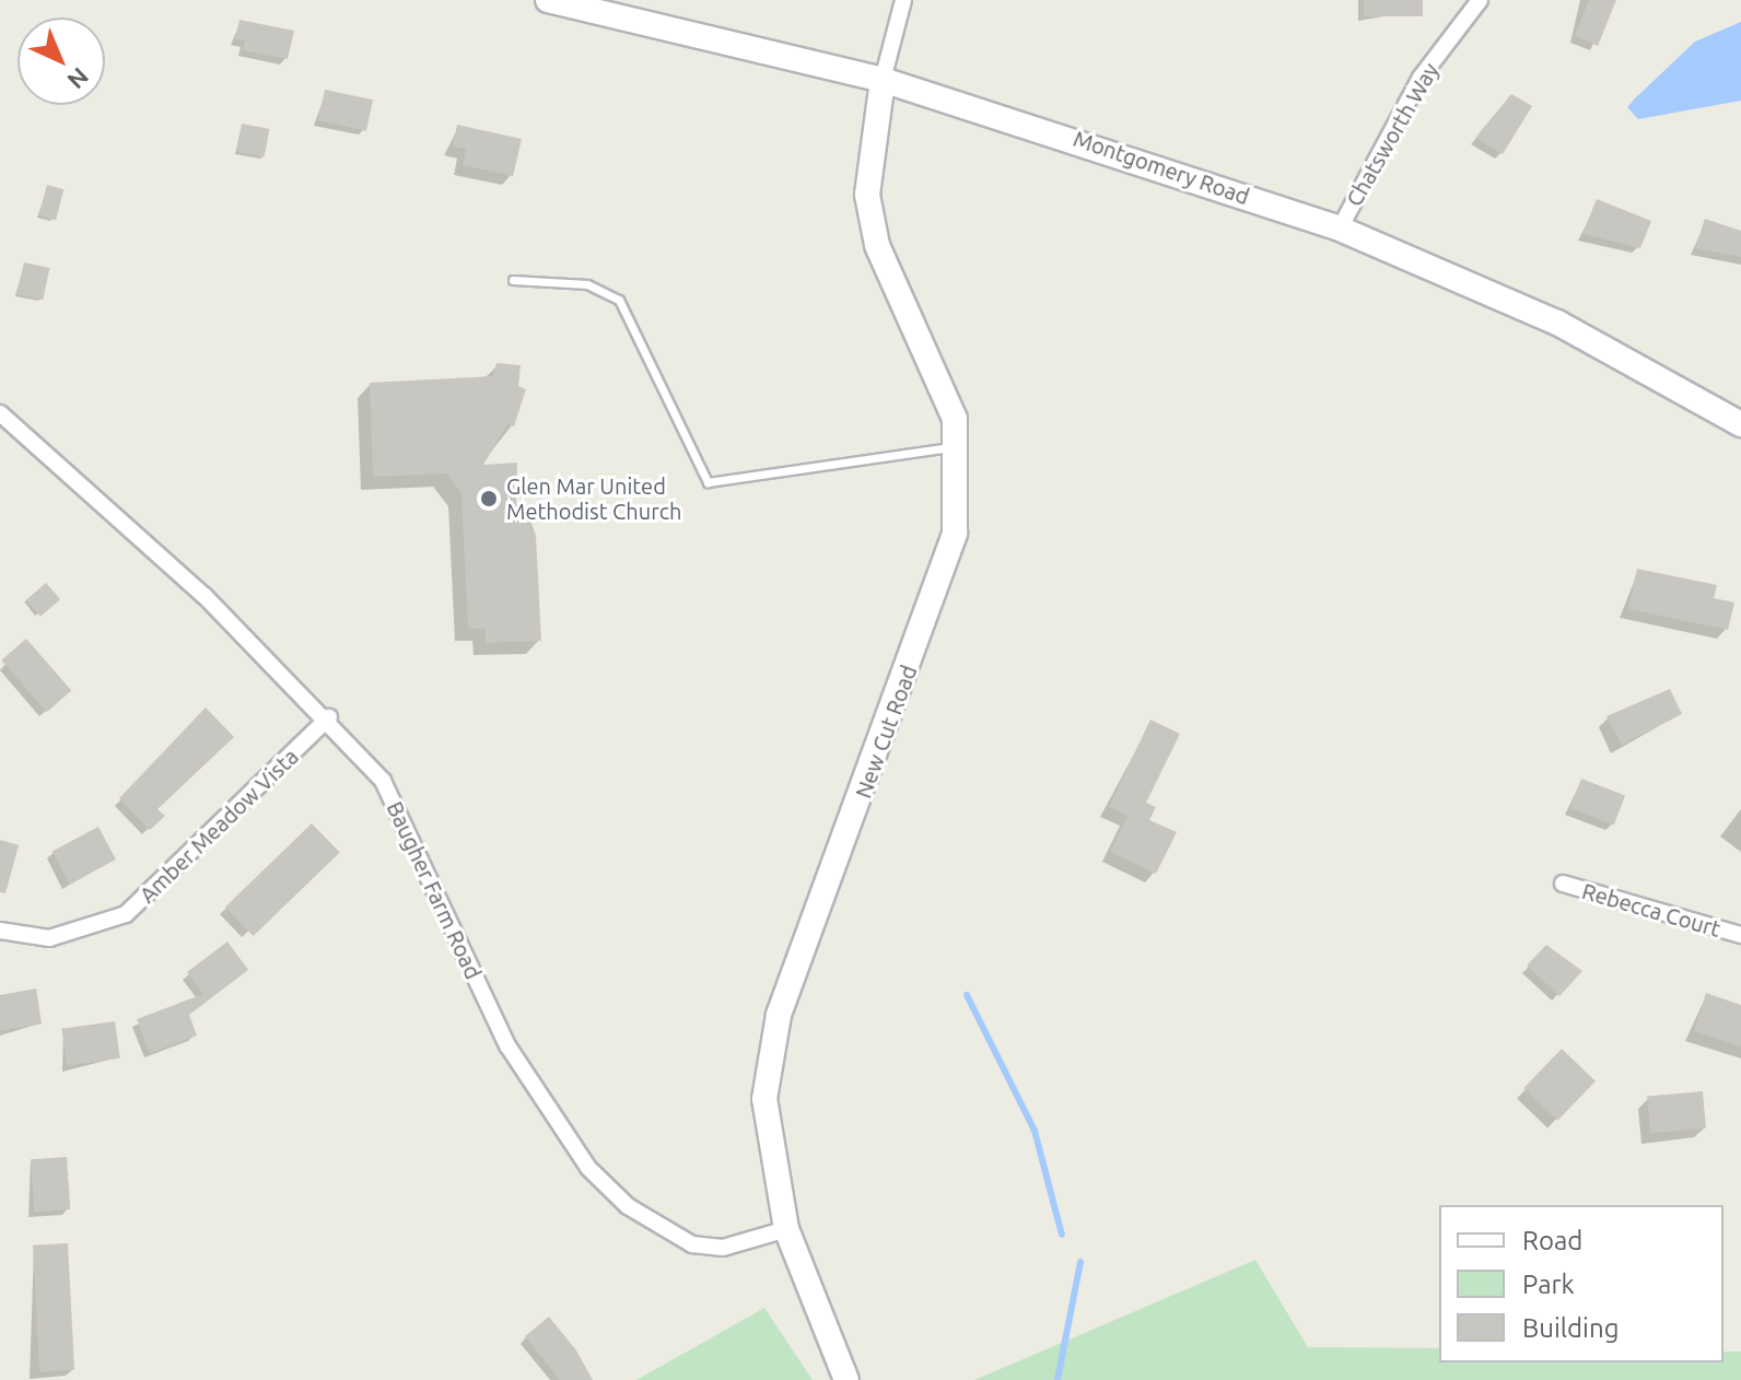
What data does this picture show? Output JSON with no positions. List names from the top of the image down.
{
  "streets": {
    "street": [
      "Chatsworth Way",
      "Montgomery Road",
      "New Cut Road",
      "Amber Meadow Vista",
      "Baugher Farm Road",
      "Rebecca Court"
    ]
  },
  "crossings": [
    ["Chatsworth Way", "Montgomery Road"],
    ["Montgomery Road", "New Cut Road"],
    ["New Cut Road", "Baugher Farm Road"],
    ["Amber Meadow Vista", "Baugher Farm Road"]
  ],
  "places": ["Glen Mar United Methodist Church"],
  "legend": ["Road", "Park", "Building"],
  "north": "bottom right"
}
